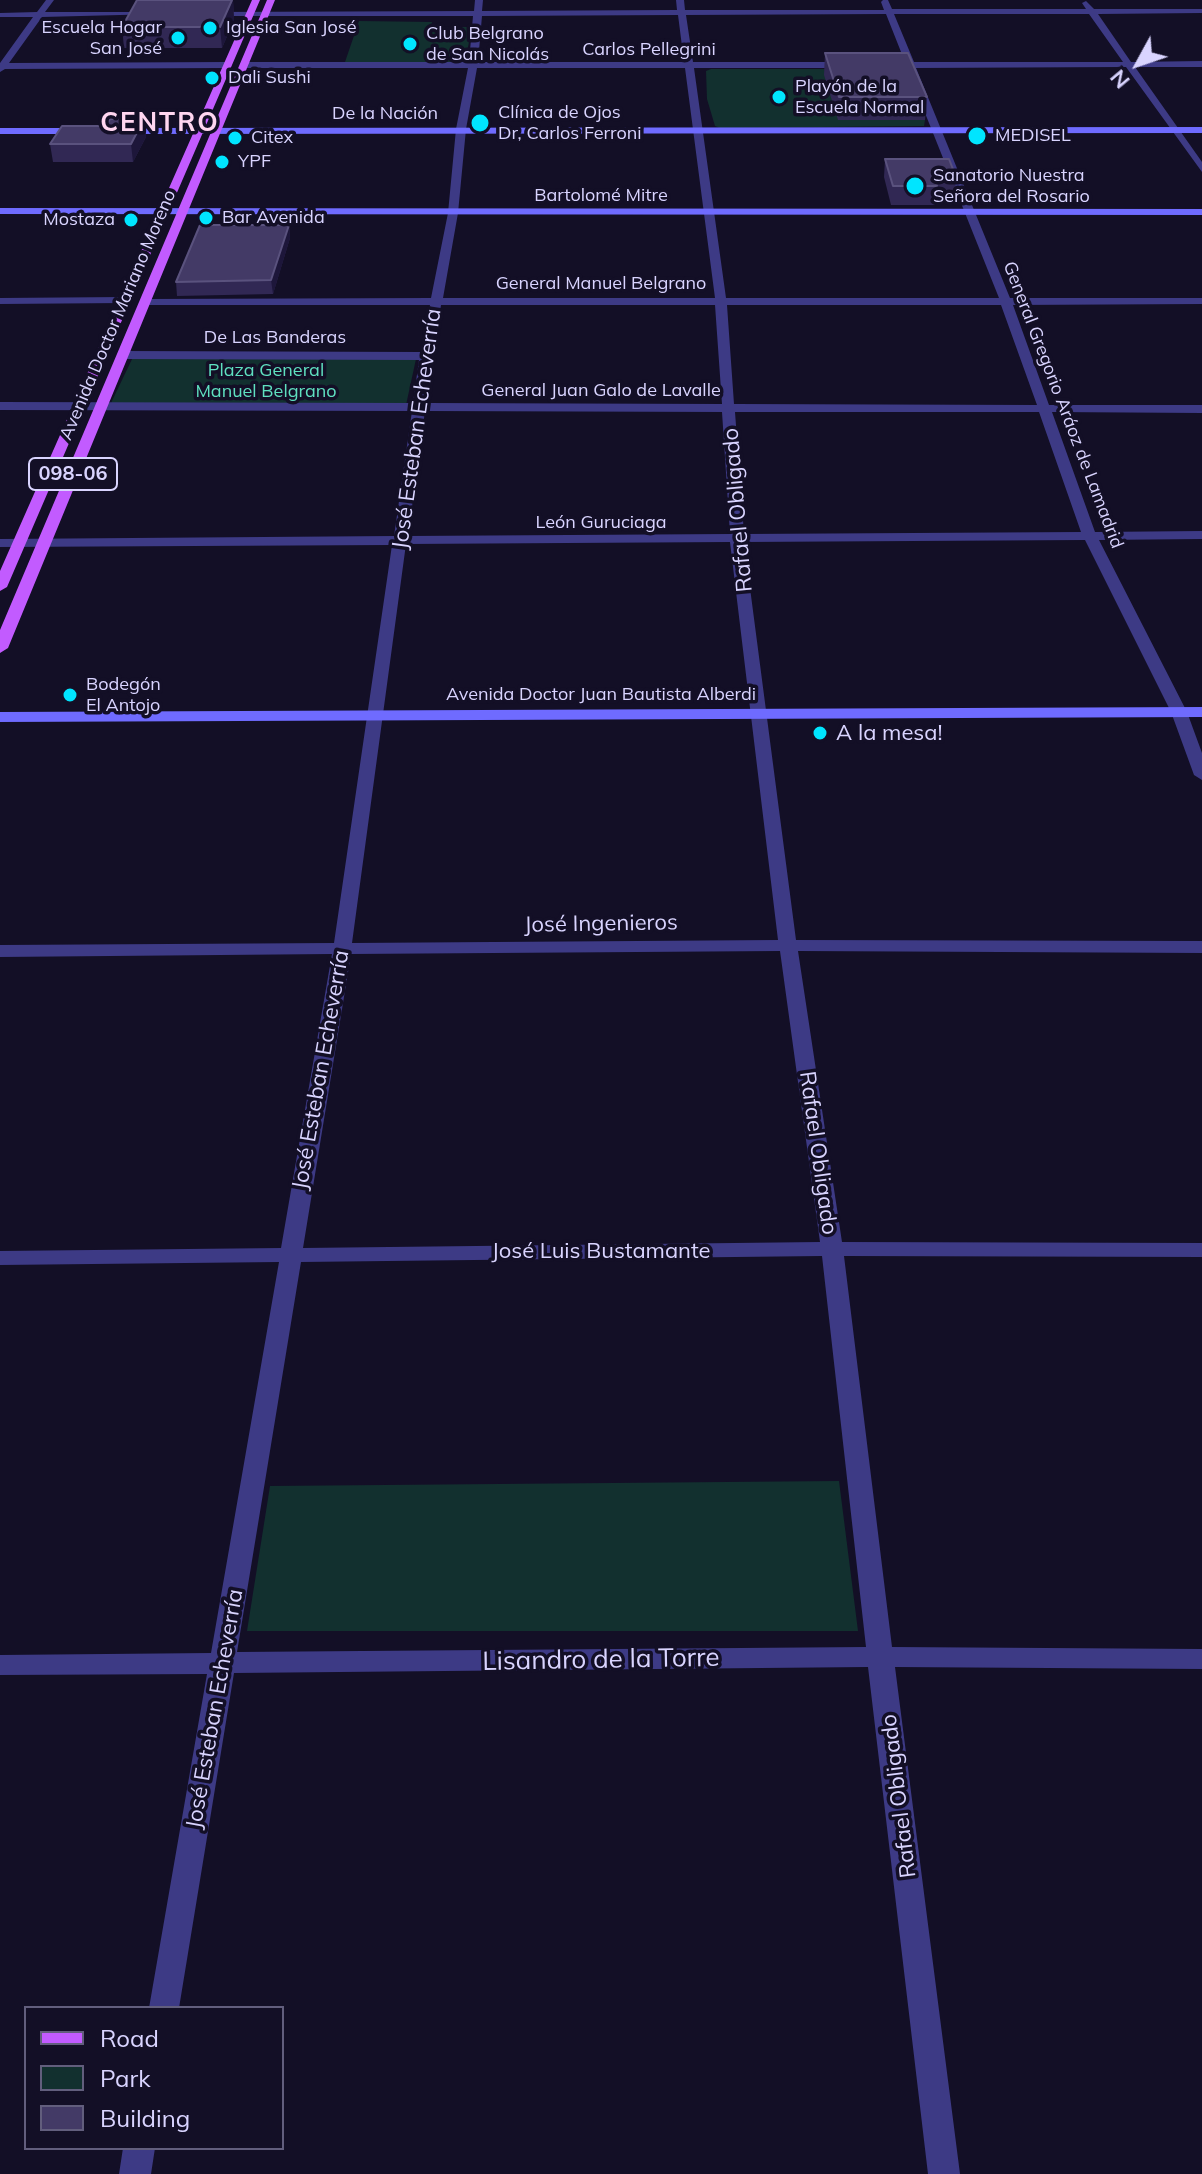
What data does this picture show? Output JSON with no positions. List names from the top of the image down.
{
  "streets": {
    "main road": ["Avenida Doctor Mariano Moreno", "098-06"],
    "street": [
      "Carlos Pellegrini",
      "De la Nación",
      "Bartolomé Mitre",
      "General Manuel Belgrano",
      "De Las Banderas",
      "General Juan Galo de Lavalle",
      "General Gregorio Aráoz de Lamadrid",
      "José Esteban Echeverría",
      "Rafael Obligado",
      "León Guruciaga",
      "Avenida Doctor Juan Bautista Alberdi",
      "José Ingenieros",
      "José Luis Bustamante",
      "Lisandro de la Torre"
    ]
  },
  "crossings": [
    ["Carlos Pellegrini", "José Esteban Echeverría"],
    ["Carlos Pellegrini", "098-06"],
    ["Carlos Pellegrini", "Rafael Obligado"],
    ["De la Nación", "Avenida Doctor Mariano Moreno"],
    ["De la Nación", "General Gregorio Aráoz de Lamadrid"],
    ["De la Nación", "José Esteban Echeverría"],
    ["De la Nación", "098-06"],
    ["De la Nación", "Rafael Obligado"],
    ["Bartolomé Mitre", "Avenida Doctor Mariano Moreno"],
    ["Bartolomé Mitre", "General Gregorio Aráoz de Lamadrid"],
    ["Bartolomé Mitre", "José Esteban Echeverría"],
    ["Bartolomé Mitre", "Rafael Obligado"],
    ["General Manuel Belgrano", "Avenida Doctor Mariano Moreno"],
    ["General Manuel Belgrano", "General Gregorio Aráoz de Lamadrid"],
    ["General Manuel Belgrano", "José Esteban Echeverría"],
    ["General Manuel Belgrano", "Rafael Obligado"],
    ["Avenida Doctor Mariano Moreno", "De Las Banderas"],
    ["Avenida Doctor Mariano Moreno", "General Juan Galo de Lavalle"],
    ["Avenida Doctor Mariano Moreno", "098-06"],
    ["Avenida Doctor Mariano Moreno", "León Guruciaga"],
    ["De Las Banderas", "José Esteban Echeverría"],
    ["General Juan Galo de Lavalle", "General Gregorio Aráoz de Lamadrid"],
    ["General Juan Galo de Lavalle", "José Esteban Echeverría"],
    ["General Juan Galo de Lavalle", "Rafael Obligado"],
    ["General Gregorio Aráoz de Lamadrid", "León Guruciaga"],
    ["General Gregorio Aráoz de Lamadrid", "Avenida Doctor Juan Bautista Alberdi"],
    ["José Esteban Echeverría", "León Guruciaga"],
    ["José Esteban Echeverría", "Avenida Doctor Juan Bautista Alberdi"],
    ["José Esteban Echeverría", "José Ingenieros"],
    ["José Esteban Echeverría", "José Luis Bustamante"],
    ["José Esteban Echeverría", "Lisandro de la Torre"],
    ["Rafael Obligado", "León Guruciaga"],
    ["Rafael Obligado", "Avenida Doctor Juan Bautista Alberdi"],
    ["Rafael Obligado", "José Ingenieros"],
    ["Rafael Obligado", "José Luis Bustamante"],
    ["Rafael Obligado", "Lisandro de la Torre"]
  ],
  "districts": ["CENTRO"],
  "parks": ["Plaza General Manuel Belgrano"],
  "places": [
    "Iglesia San José",
    "Escuela Hogar San José",
    "Club Belgrano de San Nicolás",
    "Dali Sushi",
    "Playón de la Escuela Normal",
    "Clínica de Ojos Dr, Carlos Ferroni",
    "MEDISEL",
    "Citex",
    "YPF",
    "Sanatorio Nuestra Señora del Rosario",
    "Bar Avenida",
    "Mostaza",
    "Bodegón El Antojo",
    "A la mesa!"
  ],
  "legend": ["Road", "Park", "Building"],
  "north": "bottom left"
}
